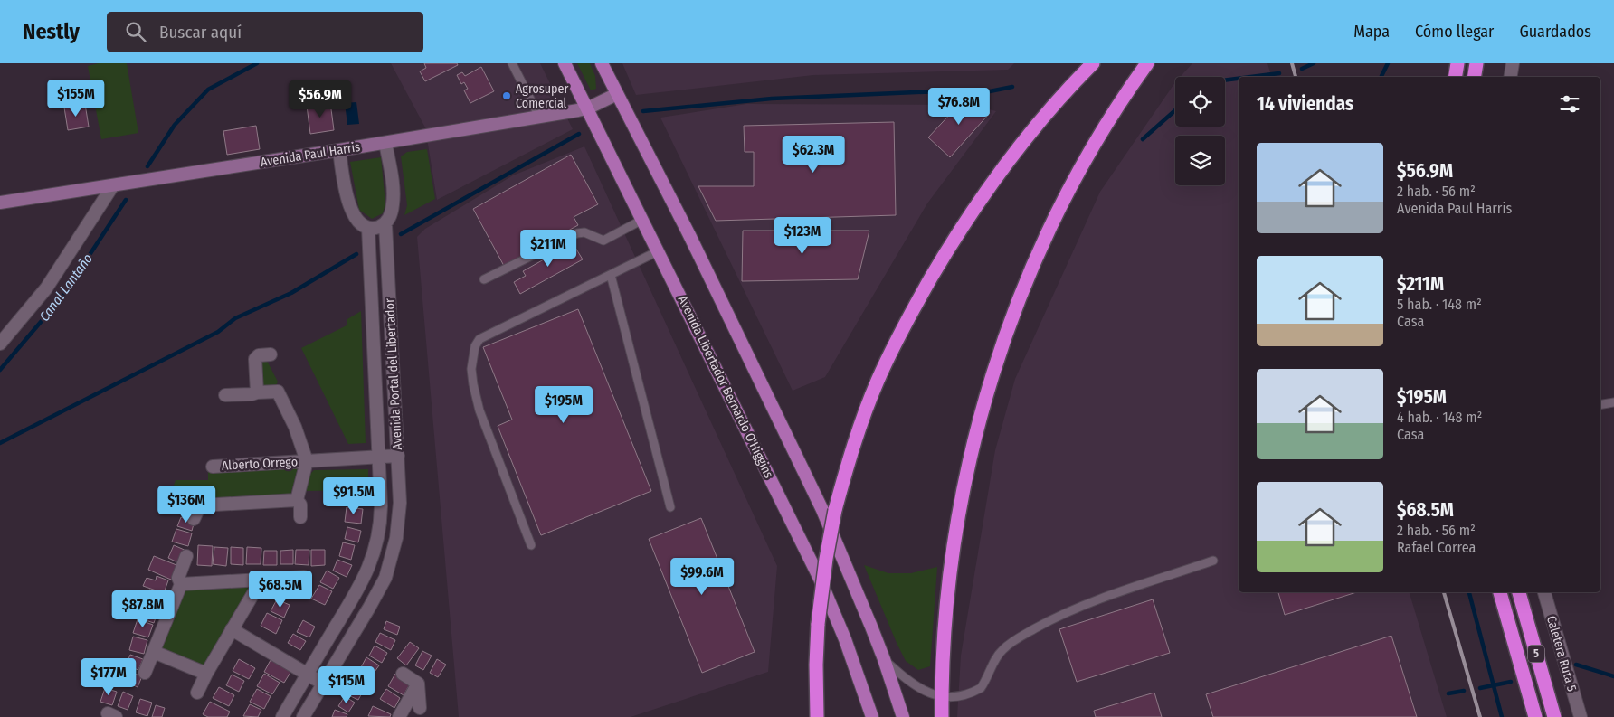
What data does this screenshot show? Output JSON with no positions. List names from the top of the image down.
{
  "streets": {
    "highway": ["5"],
    "main road": ["Avenida Paul Harris", "Avenida Libertador Bernardo O'Higgins"],
    "street": ["Avenida Portal del Libertador", "Alberto Orrego", "Caletera Ruta 5"]
  },
  "crossings": [
    ["Avenida Paul Harris", "Avenida Portal del Libertador"],
    ["Avenida Paul Harris", "Avenida Libertador Bernardo O'Higgins"],
    ["Avenida Portal del Libertador", "Alberto Orrego"]
  ],
  "water": ["Canal Lantaño"],
  "places": ["Agrosuper Comercial"],
  "page": {
    "header": "Nestly",
    "search": "Buscar aquí",
    "nav": ["Mapa", "Cómo llegar", "Guardados"],
    "heading": "14 viviendas",
    "price": [
      "$155M",
      "$56.9M",
      "$76.8M",
      "$62.3M",
      "$123M",
      "$211M",
      "$195M",
      "$91.5M",
      "$136M",
      "$99.6M",
      "$68.5M",
      "$87.8M",
      "$177M",
      "$115M"
    ],
    "list": [
      {
        "name": "$56.9M",
        "note": "2 hab. · 56 m² · Avenida Paul Harris"
      },
      {
        "name": "$211M",
        "note": "5 hab. · 148 m² · Casa"
      },
      {
        "name": "$195M",
        "note": "4 hab. · 148 m² · Casa"
      },
      {
        "name": "$68.5M",
        "note": "2 hab. · 56 m² · Rafael Correa"
      }
    ]
  }
}
